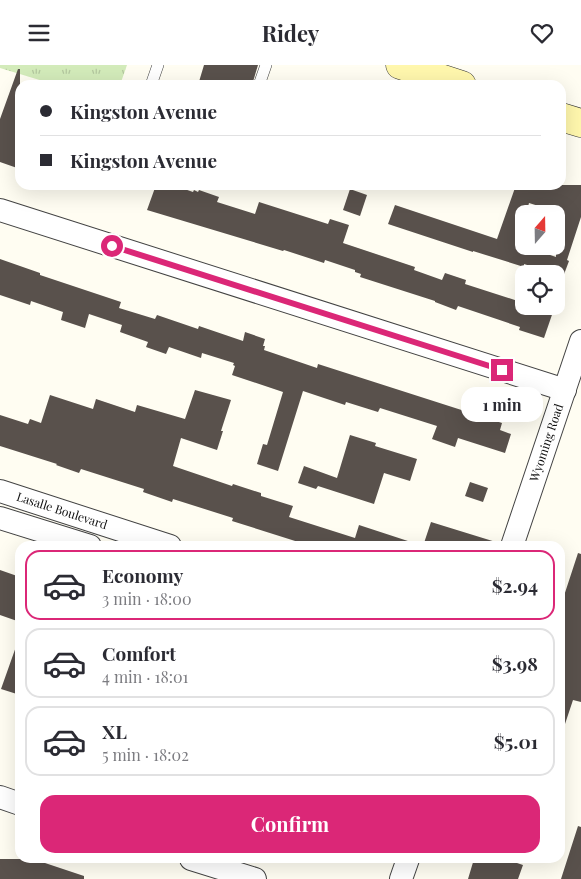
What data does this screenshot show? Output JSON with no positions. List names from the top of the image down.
{
  "streets": {
    "street": ["Wyoming Road", "Lasalle Boulevard"]
  },
  "north": "top",
  "page": {
    "header": "Ridey",
    "banner": ["Kingston Avenue", "Kingston Avenue"],
    "bubble": "1 min",
    "list": [
      {
        "name": "Economy",
        "note": "3 min · 18:00",
        "value": "$2.94"
      },
      {
        "name": "Comfort",
        "note": "4 min · 18:01",
        "value": "$3.98"
      },
      {
        "name": "XL",
        "note": "5 min · 18:02",
        "value": "$5.01"
      }
    ],
    "buttons": "Confirm"
  }
}
